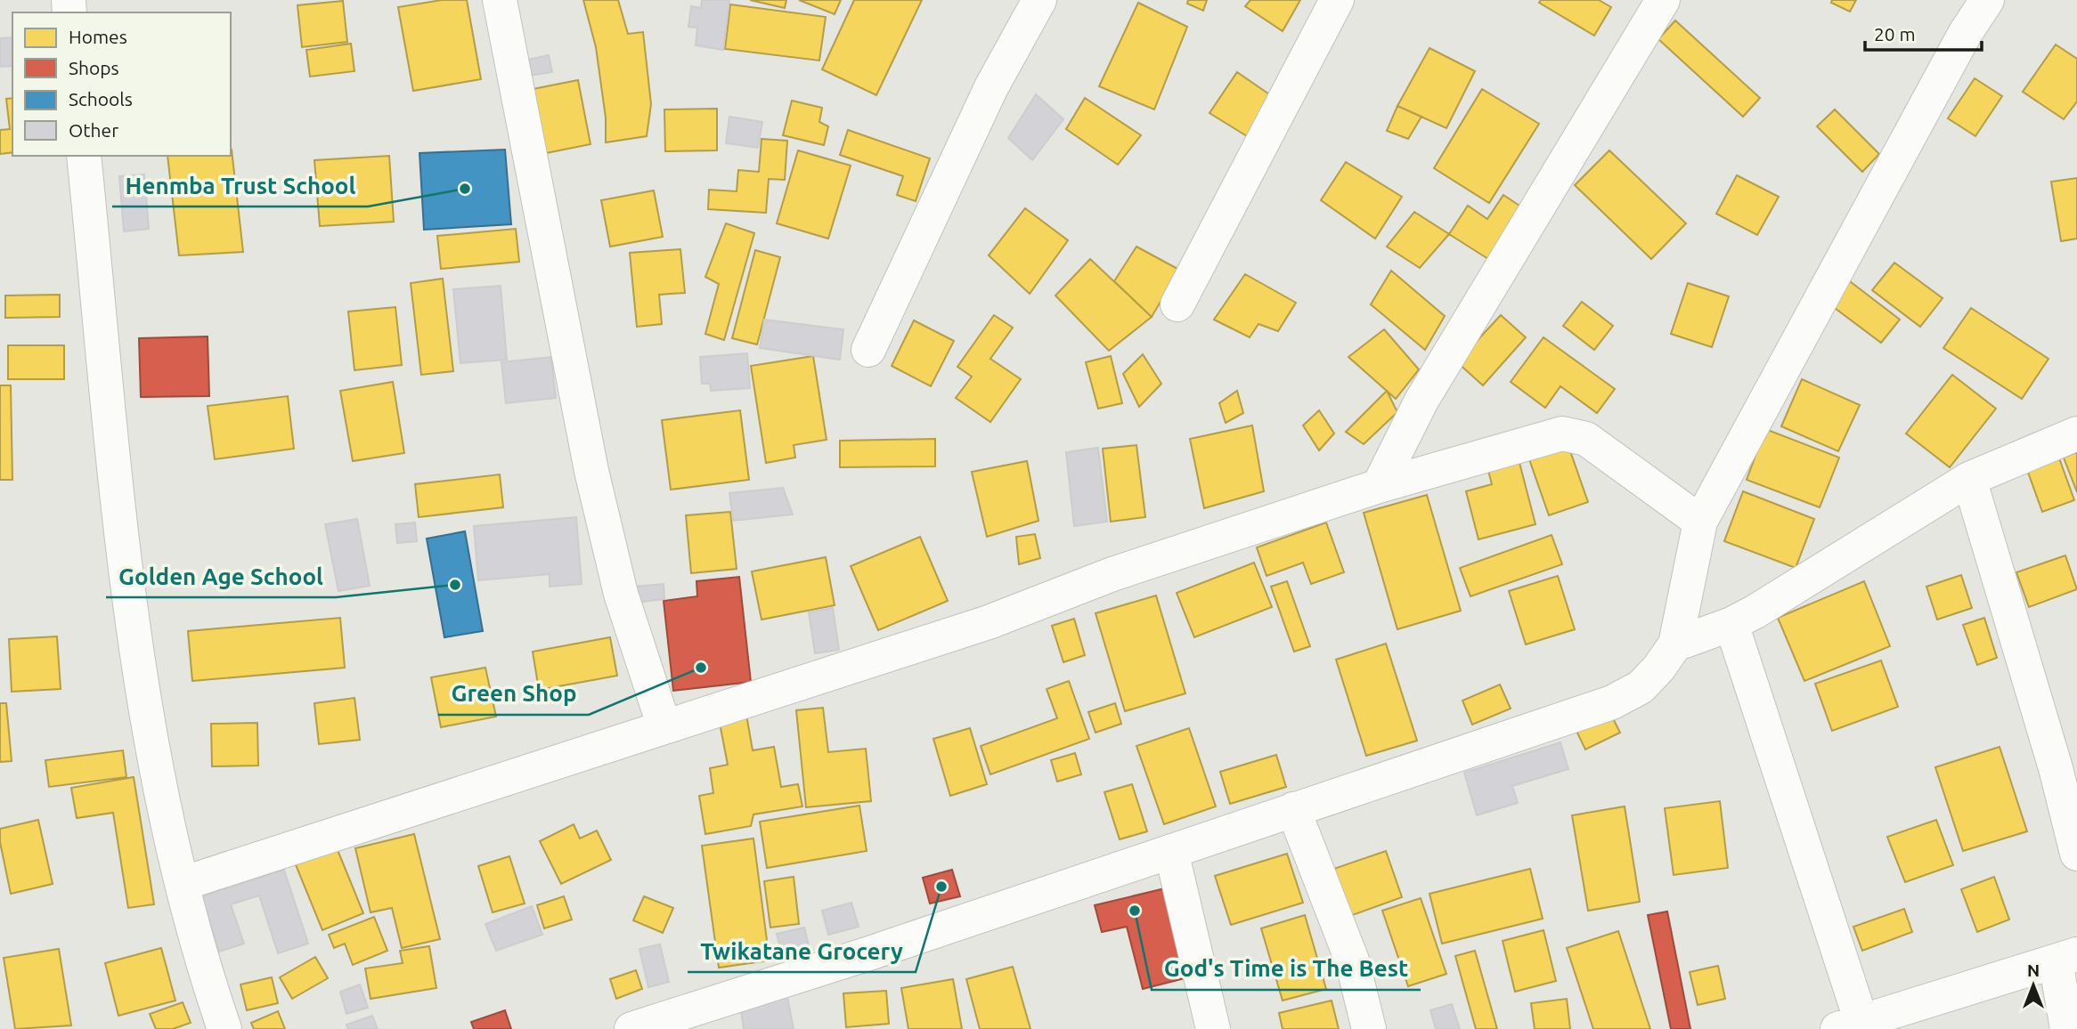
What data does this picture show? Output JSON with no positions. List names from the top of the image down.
{
  "places": [
    "Henmba Trust School",
    "Golden Age School",
    "Green Shop",
    "Twikatane Grocery",
    "God's Time is The Best"
  ],
  "legend": [
    "Homes",
    "Shops",
    "Schools",
    "Other"
  ],
  "scale_bar": "20 m",
  "north": "top"
}
